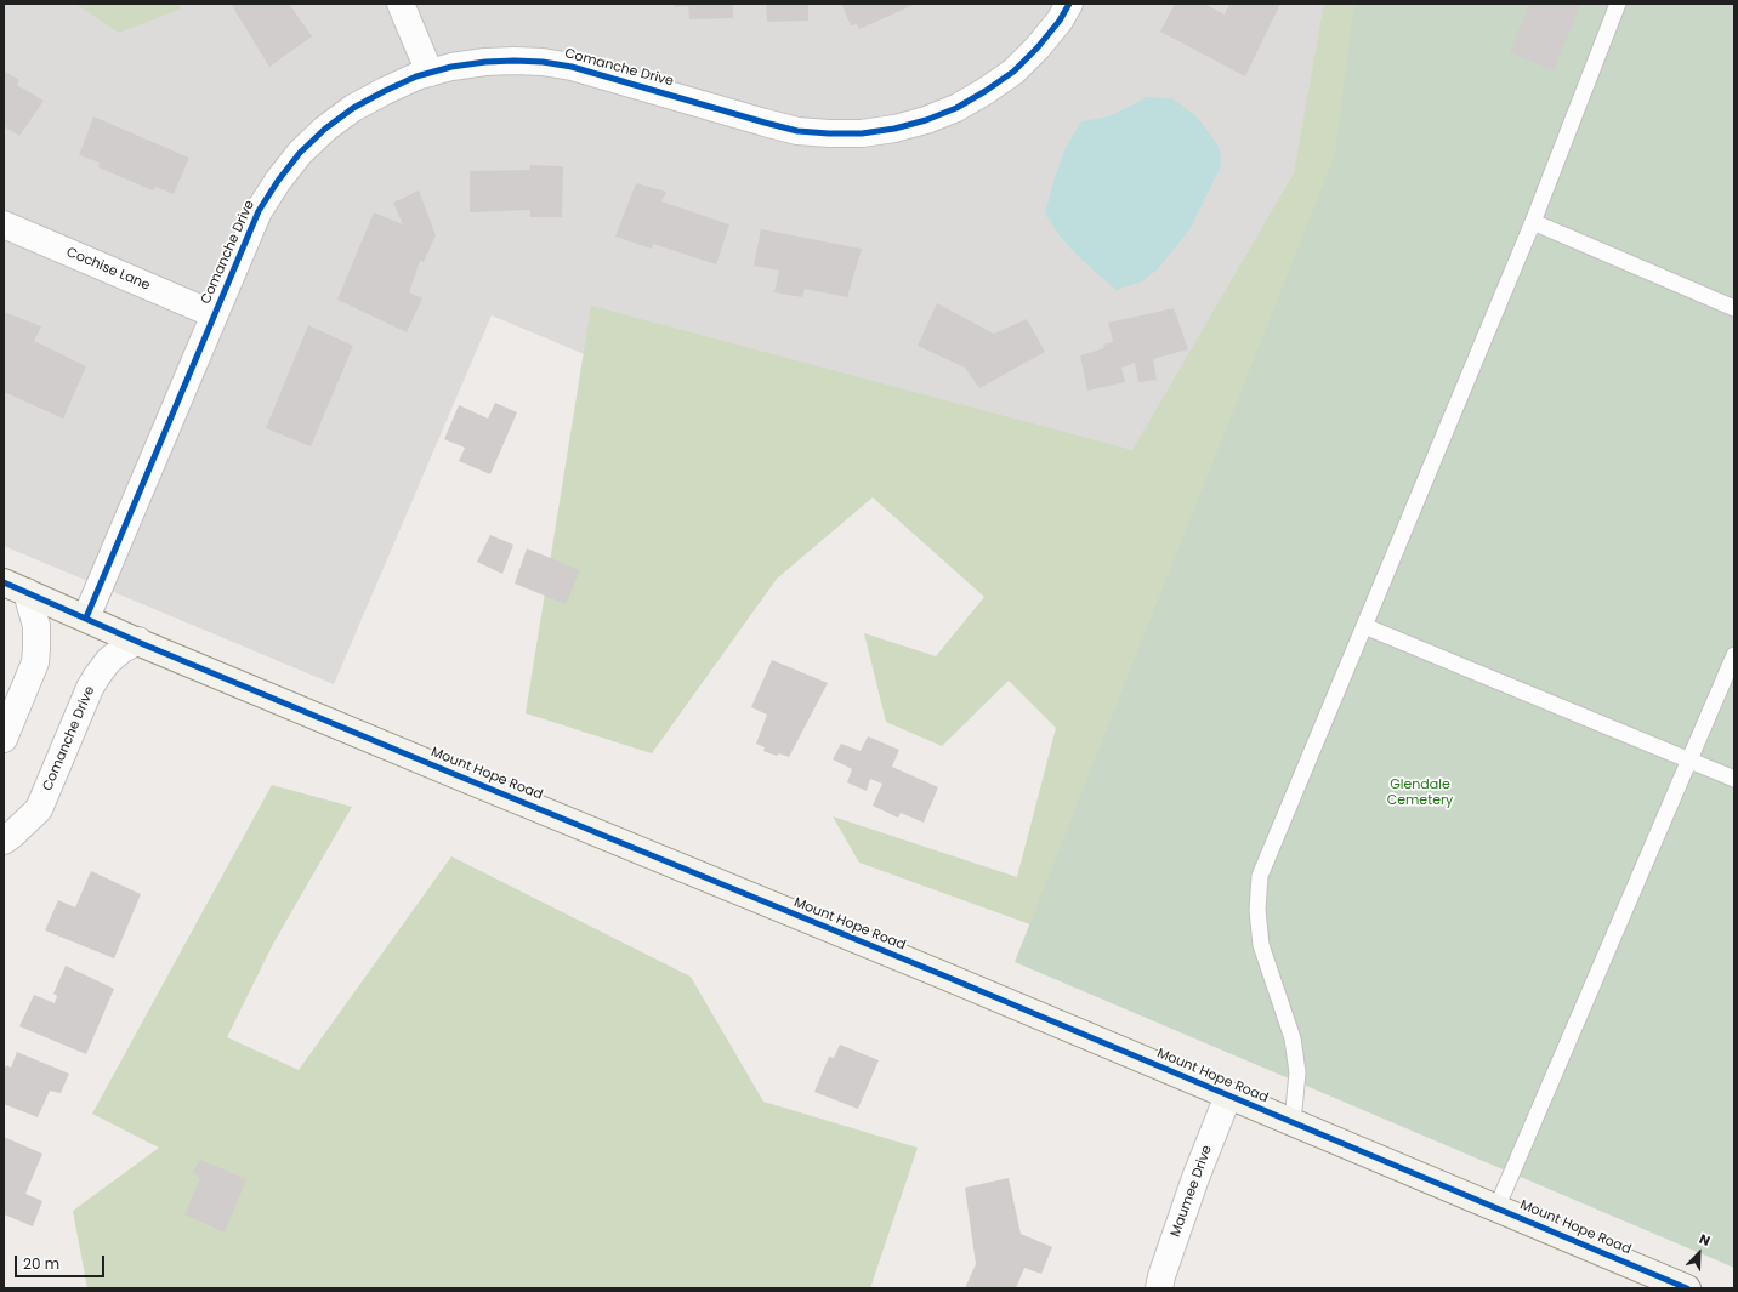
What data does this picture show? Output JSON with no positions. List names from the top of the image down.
{
  "streets": {
    "street": [
      "Comanche Drive",
      "Cochise Lane",
      "Mount Hope Road",
      "Maumee Drive"
    ]
  },
  "crossings": [
    ["Comanche Drive", "Cochise Lane"],
    ["Comanche Drive", "Mount Hope Road"],
    ["Mount Hope Road", "Maumee Drive"]
  ],
  "parks": ["Glendale Cemetery"],
  "scale_bar": "20 m",
  "north": "top right"
}
